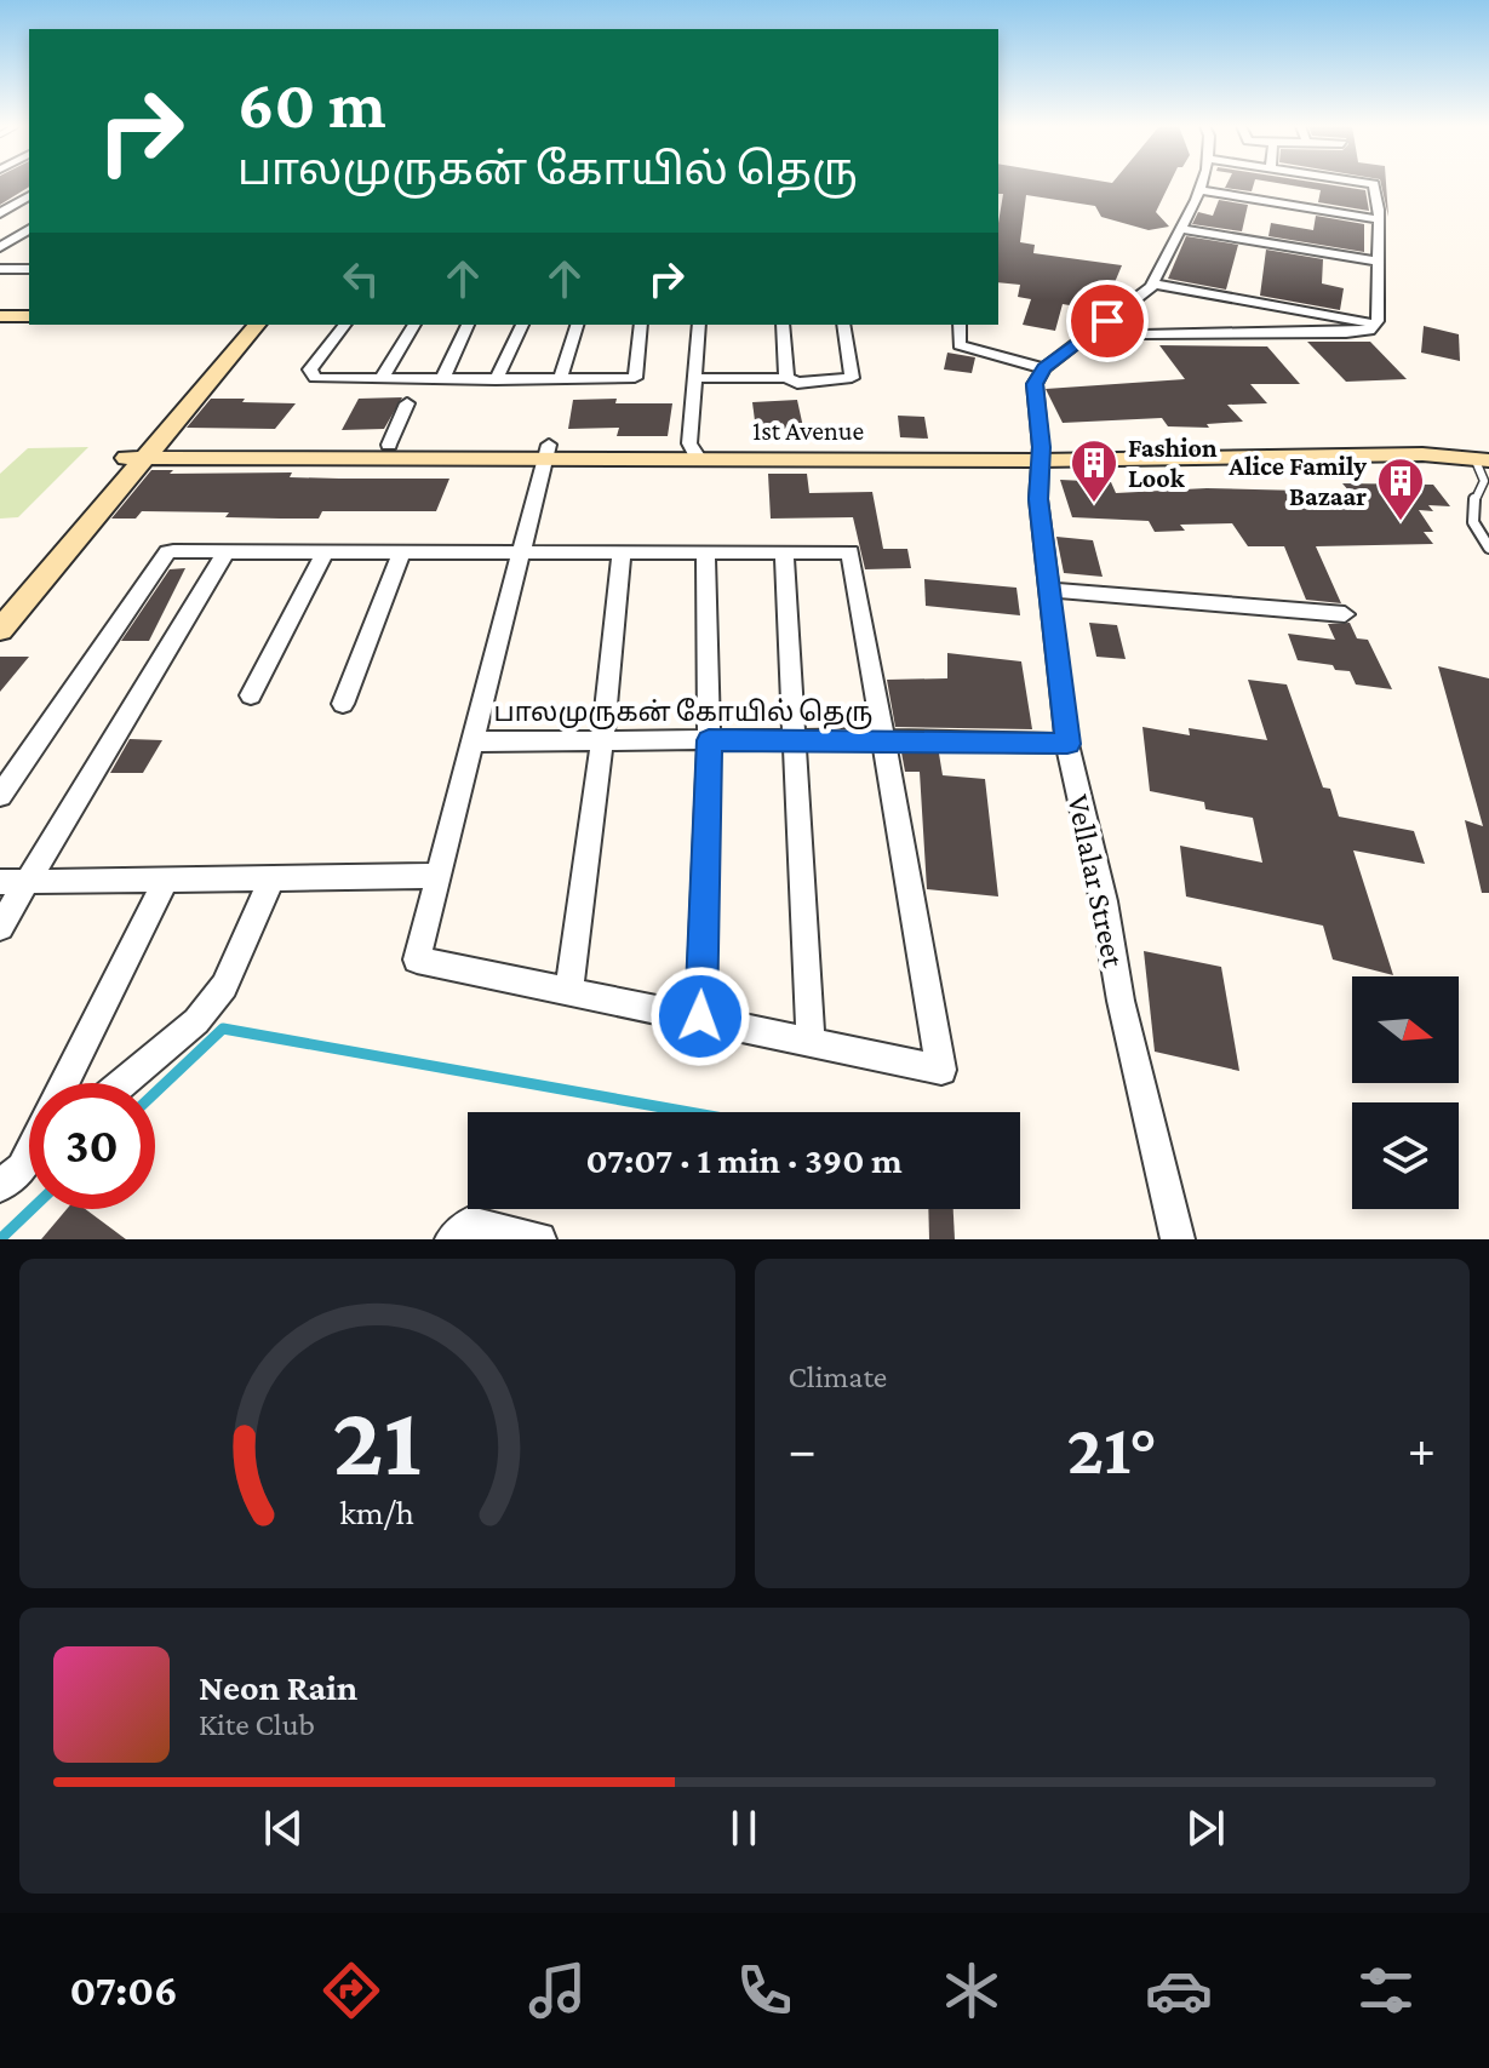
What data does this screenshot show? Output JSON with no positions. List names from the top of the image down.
{
  "streets": {
    "main road": ["1st Avenue"],
    "street": ["பாலமுருகன் கோயில் தெரு", "Vellalar Street"]
  },
  "crossings": [
    ["1st Avenue", "Vellalar Street"],
    ["பாலமுருகன் கோயில் தெரு", "Vellalar Street"]
  ],
  "places": {
    "building": ["Fashion Look", "Alice Family Bazaar"]
  },
  "north": "right",
  "page": {
    "turn": ["60 m", "பாலமுருகன் கோயில் தெரு"],
    "limit": "30",
    "trip": "07:07 · 1 min · 390 m",
    "tile": "Climate",
    "heat": ["−", "21°", "+"],
    "song": ["Neon Rain", "Kite Club"],
    "tabs": "07:06",
    "gauge": ["21", "km/h"]
  }
}
